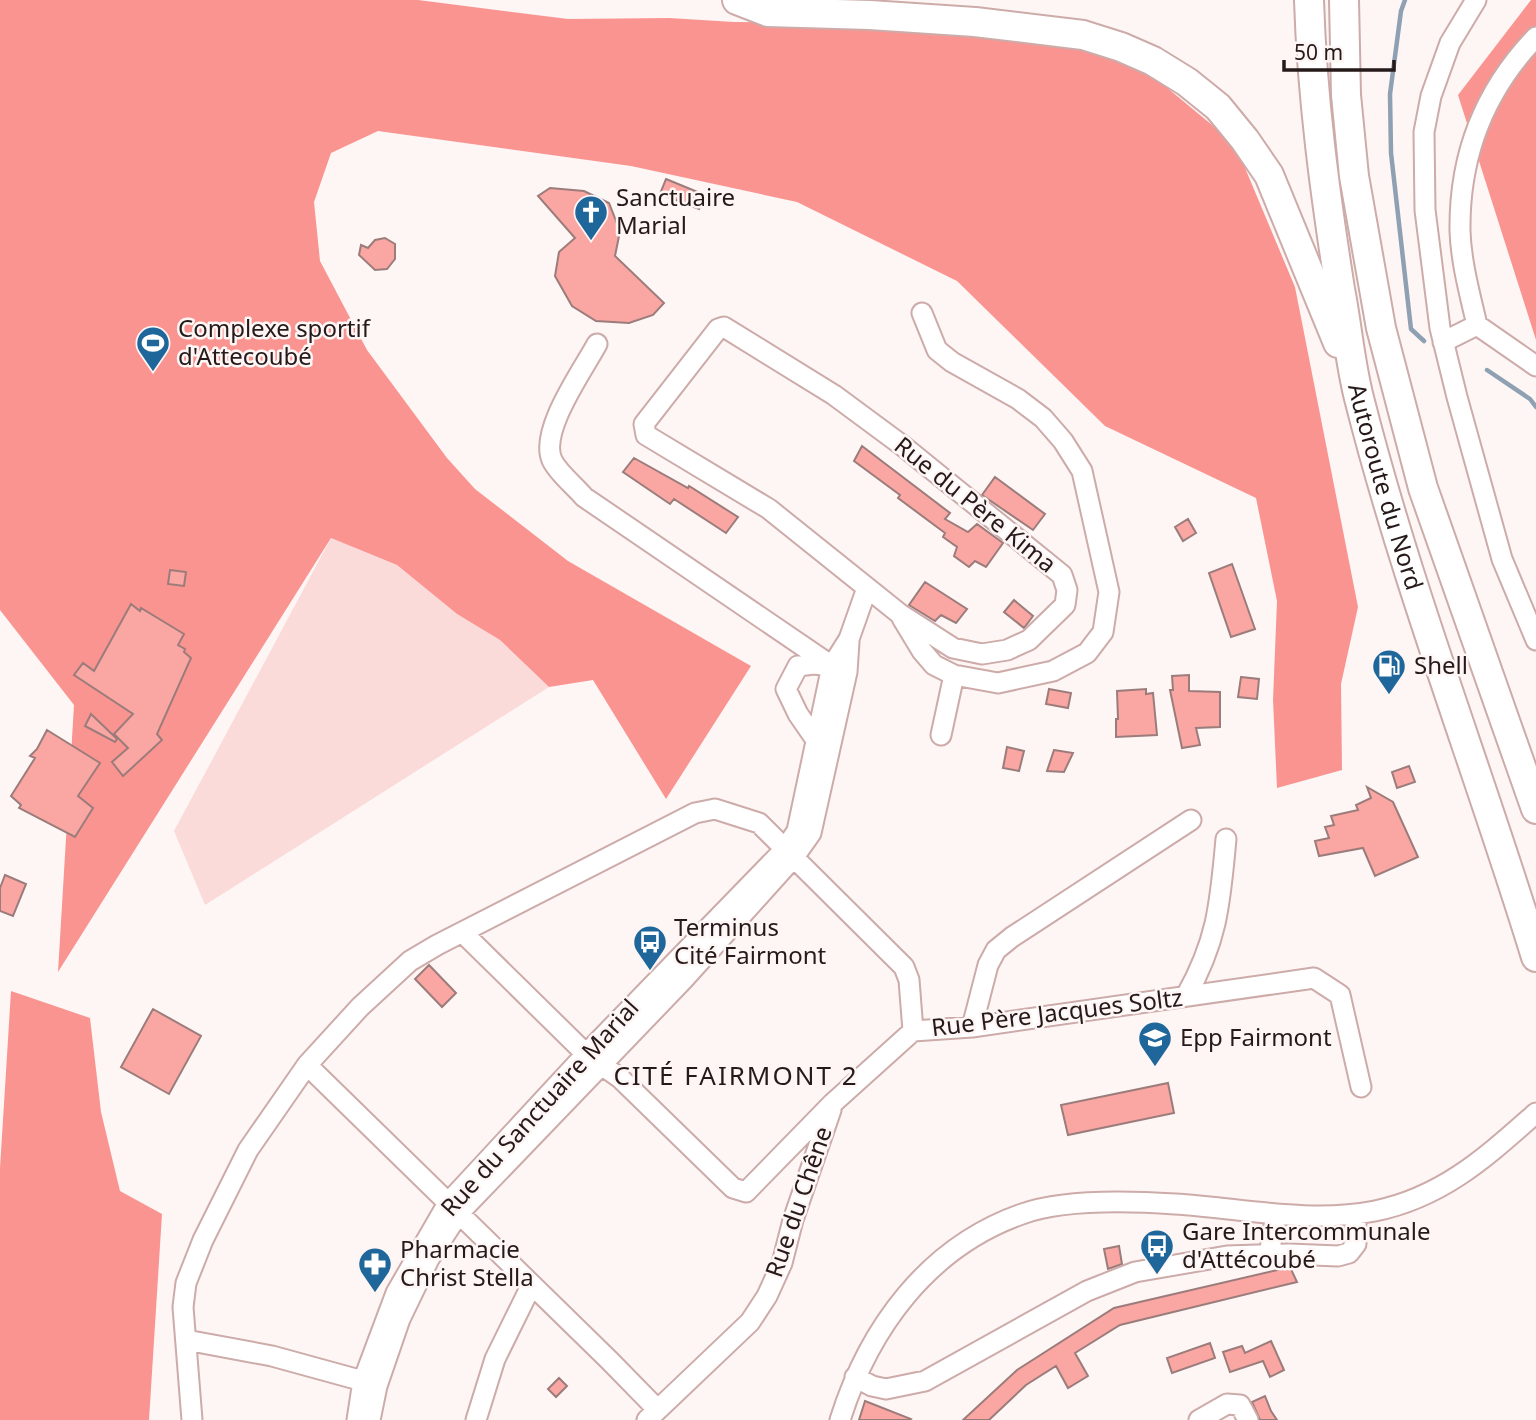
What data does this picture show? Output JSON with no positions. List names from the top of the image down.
{
  "streets": {
    "highway": ["Autoroute du Nord"],
    "street": [
      "Rue du Père Kima",
      "Rue Père Jacques Soltz",
      "Rue du Sanctuaire Marial",
      "Rue du Chêne"
    ]
  },
  "crossings": [
    ["Rue du Père Kima", "Rue du Sanctuaire Marial"],
    ["Rue Père Jacques Soltz", "Rue du Sanctuaire Marial"],
    ["Rue Père Jacques Soltz", "Rue du Chêne"]
  ],
  "districts": ["CITÉ FAIRMONT 2"],
  "places": {
    "church": ["Sanctuaire Marial"],
    "sports": ["Complexe sportif d'Attecoubé"],
    "fuel station": ["Shell"],
    "bus stop": ["Terminus Cité Fairmont", "Gare Intercommunale d'Attécoubé"],
    "school or university": ["Epp Fairmont"],
    "pharmacy": ["Pharmacie Christ Stella"]
  },
  "scale_bar": "50 m"
}
